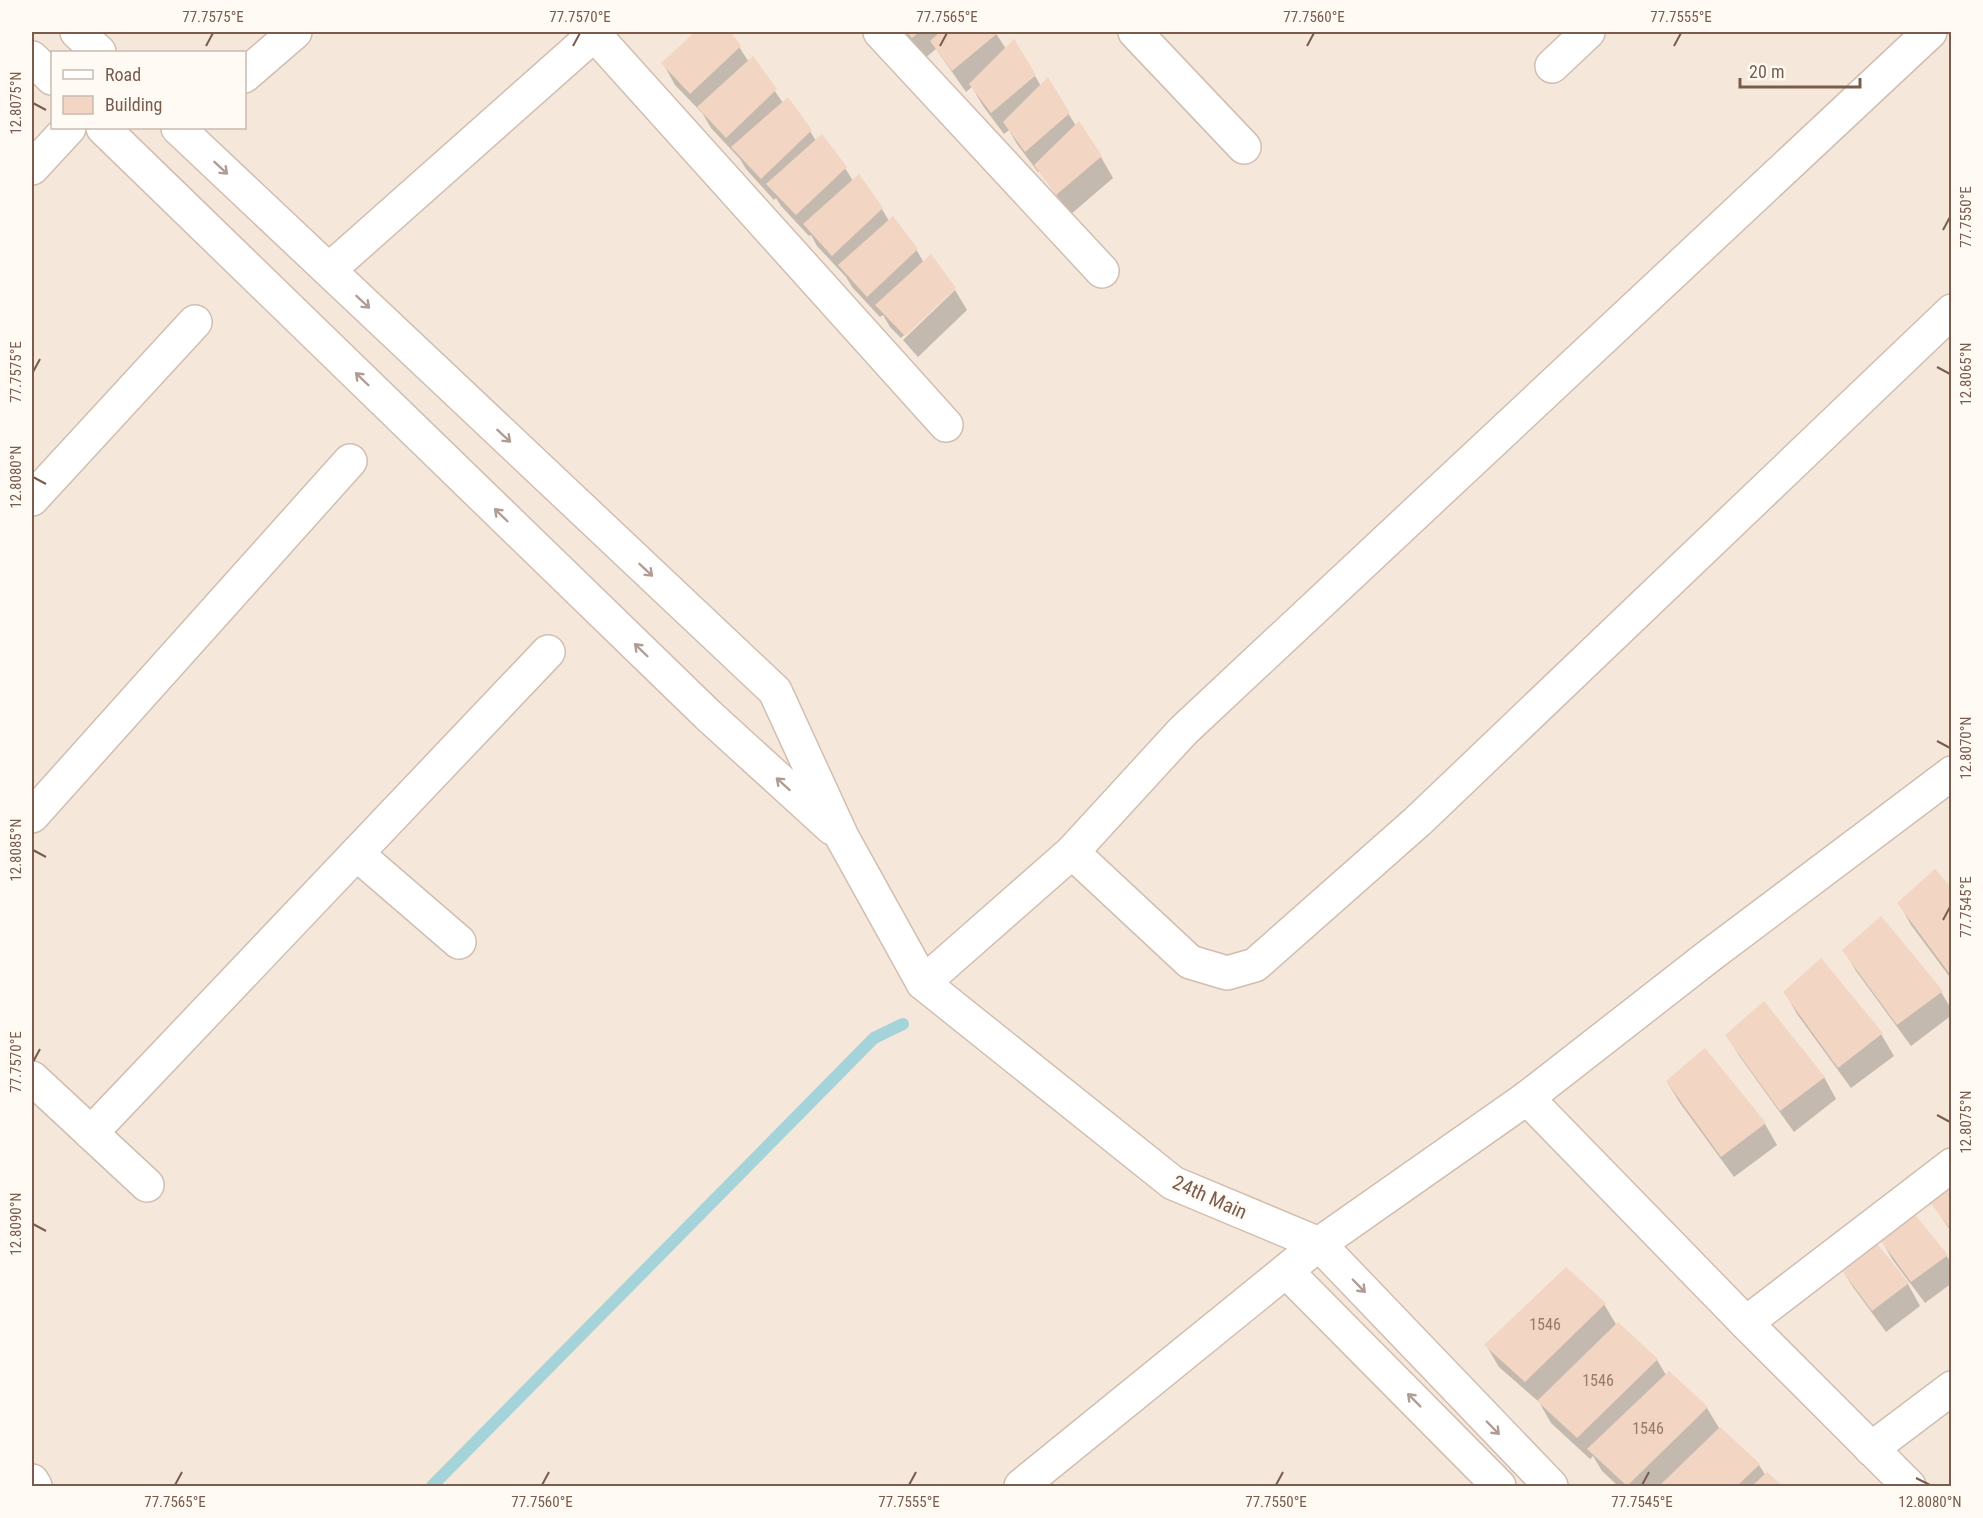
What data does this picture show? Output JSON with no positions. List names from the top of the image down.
{
  "streets": {
    "street": ["24th Main"]
  },
  "house_numbers": ["1546", "1546", "1546"],
  "legend": ["Road", "Building"],
  "scale_bar": "20 m",
  "coordinates": [
    "77.7575°E",
    "77.7570°E",
    "77.7565°E",
    "77.7560°E",
    "77.7555°E",
    "12.8075°N",
    "77.7550°E",
    "12.8065°N",
    "12.8080°N",
    "12.8070°N",
    "12.8085°N",
    "77.7545°E",
    "12.8090°N"
  ]
}
